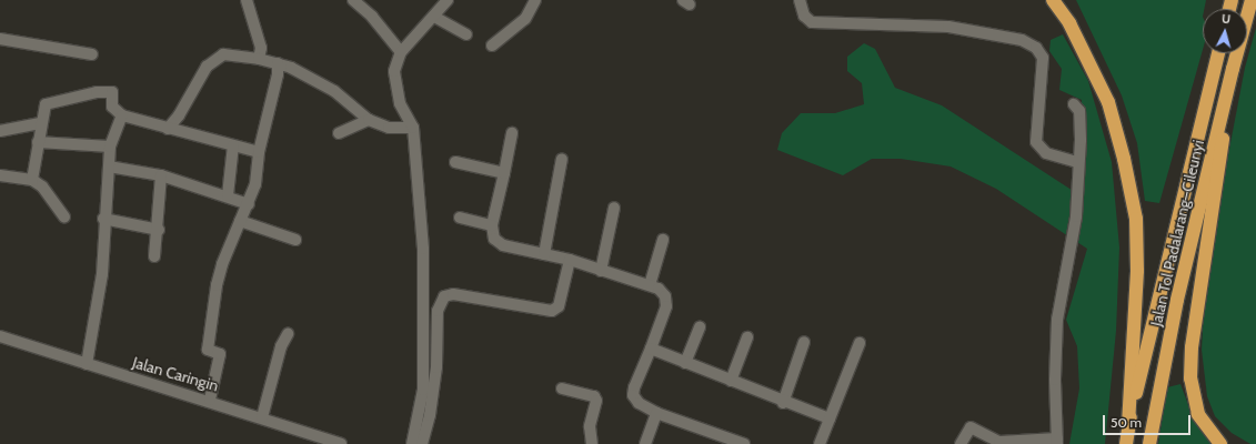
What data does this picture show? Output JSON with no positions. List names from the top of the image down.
{
  "streets": {
    "highway": ["Jalan Tol Padalarang–Cileunyi"],
    "street": ["Jalan Caringin"]
  },
  "scale_bar": "50 m",
  "north": "top"
}
